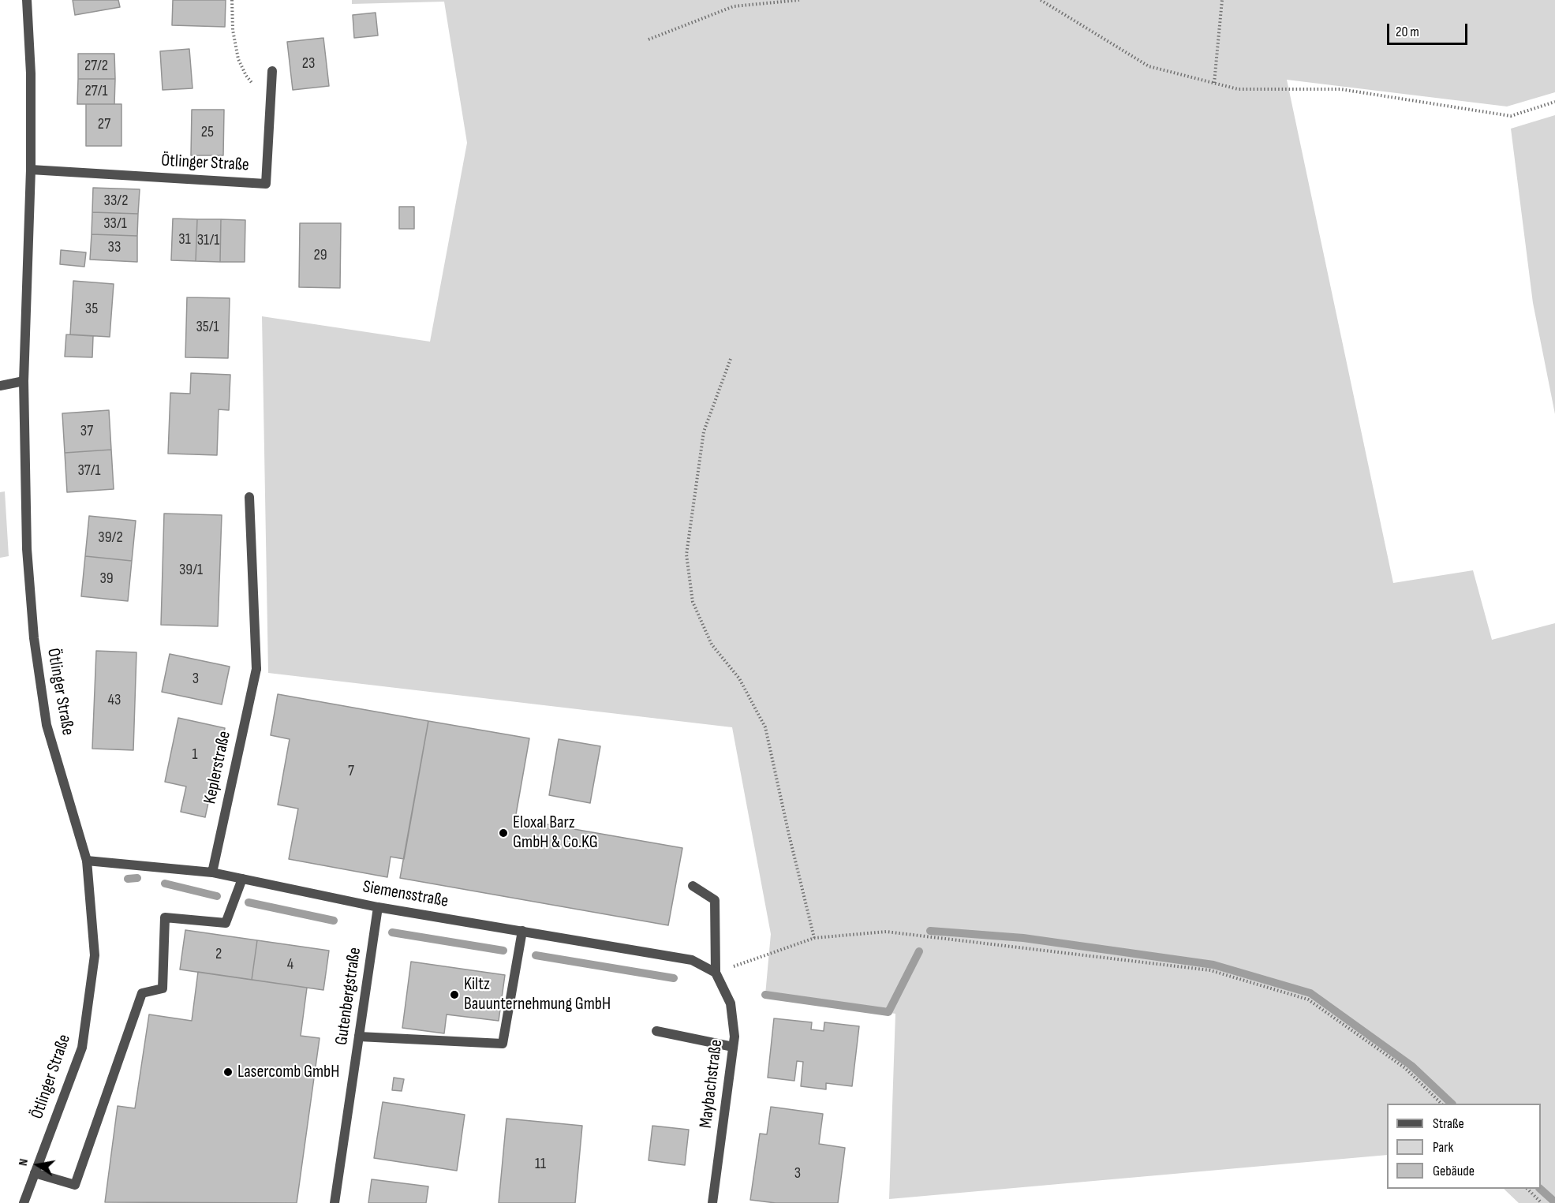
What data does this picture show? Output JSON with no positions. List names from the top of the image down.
{
  "streets": {
    "street": [
      "Ötlinger Straße",
      "Keplerstraße",
      "Siemensstraße",
      "Gutenbergstraße",
      "Maybachstraße"
    ]
  },
  "crossings": [
    ["Ötlinger Straße", "Siemensstraße"],
    ["Keplerstraße", "Siemensstraße"],
    ["Siemensstraße", "Gutenbergstraße"],
    ["Siemensstraße", "Maybachstraße"]
  ],
  "places": ["Eloxal Barz GmbH & Co.KG", "Kiltz Bauunternehmung GmbH", "Lasercomb GmbH"],
  "house_numbers": [
    "23",
    "27/2",
    "27/1",
    "27",
    "25",
    "33/2",
    "33/1",
    "31",
    "31/1",
    "33",
    "29",
    "35",
    "35/1",
    "37",
    "37/1",
    "39/2",
    "39/1",
    "39",
    "3",
    "43",
    "1",
    "7",
    "2",
    "4",
    "11",
    "3"
  ],
  "legend": ["Straße", "Park", "Gebäude"],
  "scale_bar": "20 m",
  "north": "left"
}
